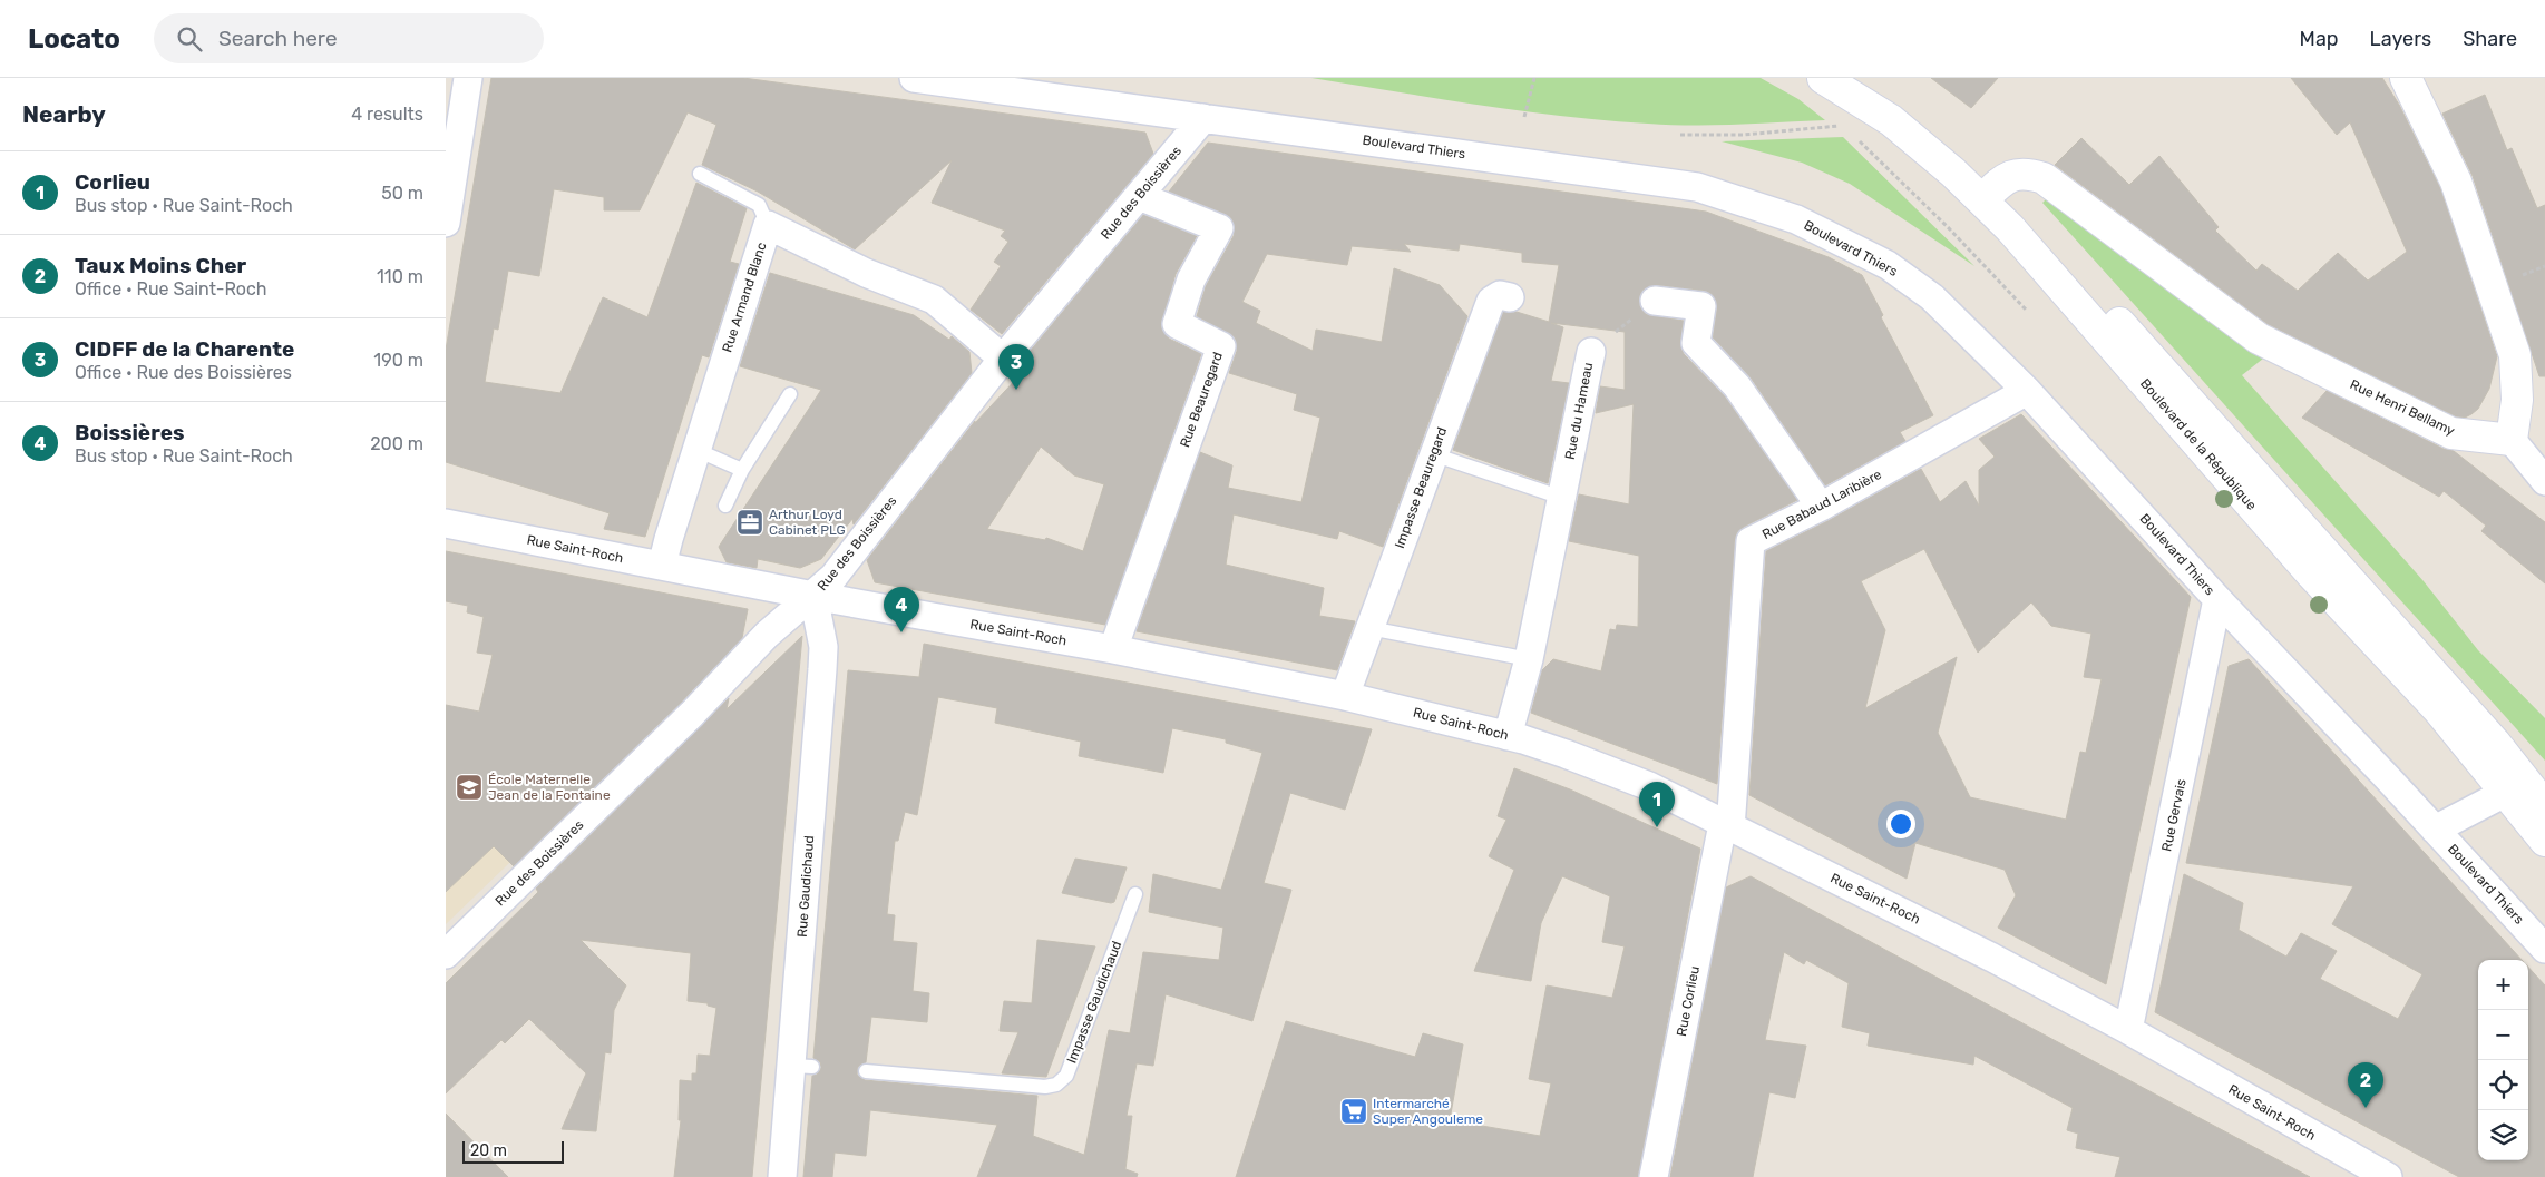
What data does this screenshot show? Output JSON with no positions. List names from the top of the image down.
{
  "streets": {
    "main road": ["Rue Henri Bellamy", "Boulevard de la République"],
    "street": [
      "Boulevard Thiers",
      "Rue des Boissières",
      "Rue Armand Blanc",
      "Rue Beauregard",
      "Rue du Hameau",
      "Impasse Beauregard",
      "Rue Babaud Laribière",
      "Rue Saint-Roch",
      "Rue Gervais",
      "Rue Gaudichaud",
      "Rue Corlieu"
    ],
    "lane": ["Impasse Gaudichaud"]
  },
  "crossings": [
    ["Boulevard Thiers", "Rue des Boissières"],
    ["Boulevard Thiers", "Rue Babaud Laribière"],
    ["Boulevard Thiers", "Rue Gervais"],
    ["Rue des Boissières", "Rue Armand Blanc"],
    ["Rue des Boissières", "Rue Beauregard"],
    ["Rue des Boissières", "Rue Saint-Roch"],
    ["Rue des Boissières", "Rue Gaudichaud"],
    ["Rue Armand Blanc", "Rue Saint-Roch"],
    ["Rue Beauregard", "Rue Saint-Roch"],
    ["Rue Henri Bellamy", "Boulevard de la République"],
    ["Rue du Hameau", "Rue Saint-Roch"],
    ["Impasse Beauregard", "Rue Saint-Roch"],
    ["Rue Babaud Laribière", "Rue Saint-Roch"],
    ["Rue Babaud Laribière", "Rue Corlieu"],
    ["Rue Saint-Roch", "Rue Gervais"],
    ["Rue Saint-Roch", "Rue Gaudichaud"],
    ["Rue Saint-Roch", "Rue Corlieu"]
  ],
  "places": {
    "office": ["Arthur Loyd Cabinet PLG"],
    "school or university": ["École Maternelle Jean de la Fontaine"],
    "supermarket": ["Intermarché Super Angouleme"]
  },
  "scale_bar": "20 m",
  "page": {
    "header": "Locato",
    "search": "Search here",
    "nav": ["Map", "Layers", "Share"],
    "heading": ["Nearby", "4 results"],
    "list": [
      {
        "mark": "1",
        "name": "Corlieu",
        "note": "Bus stop · Rue Saint-Roch",
        "value": "50 m"
      },
      {
        "mark": "2",
        "name": "Taux Moins Cher",
        "note": "Office · Rue Saint-Roch",
        "value": "110 m"
      },
      {
        "mark": "3",
        "name": "CIDFF de la Charente",
        "note": "Office · Rue des Boissières",
        "value": "190 m"
      },
      {
        "mark": "4",
        "name": "Boissières",
        "note": "Bus stop · Rue Saint-Roch",
        "value": "200 m"
      }
    ],
    "pins": [
      "3",
      "4",
      "1",
      "2"
    ],
    "map_buttons": ["+", "−"],
    "scale": "20 m"
  }
}
